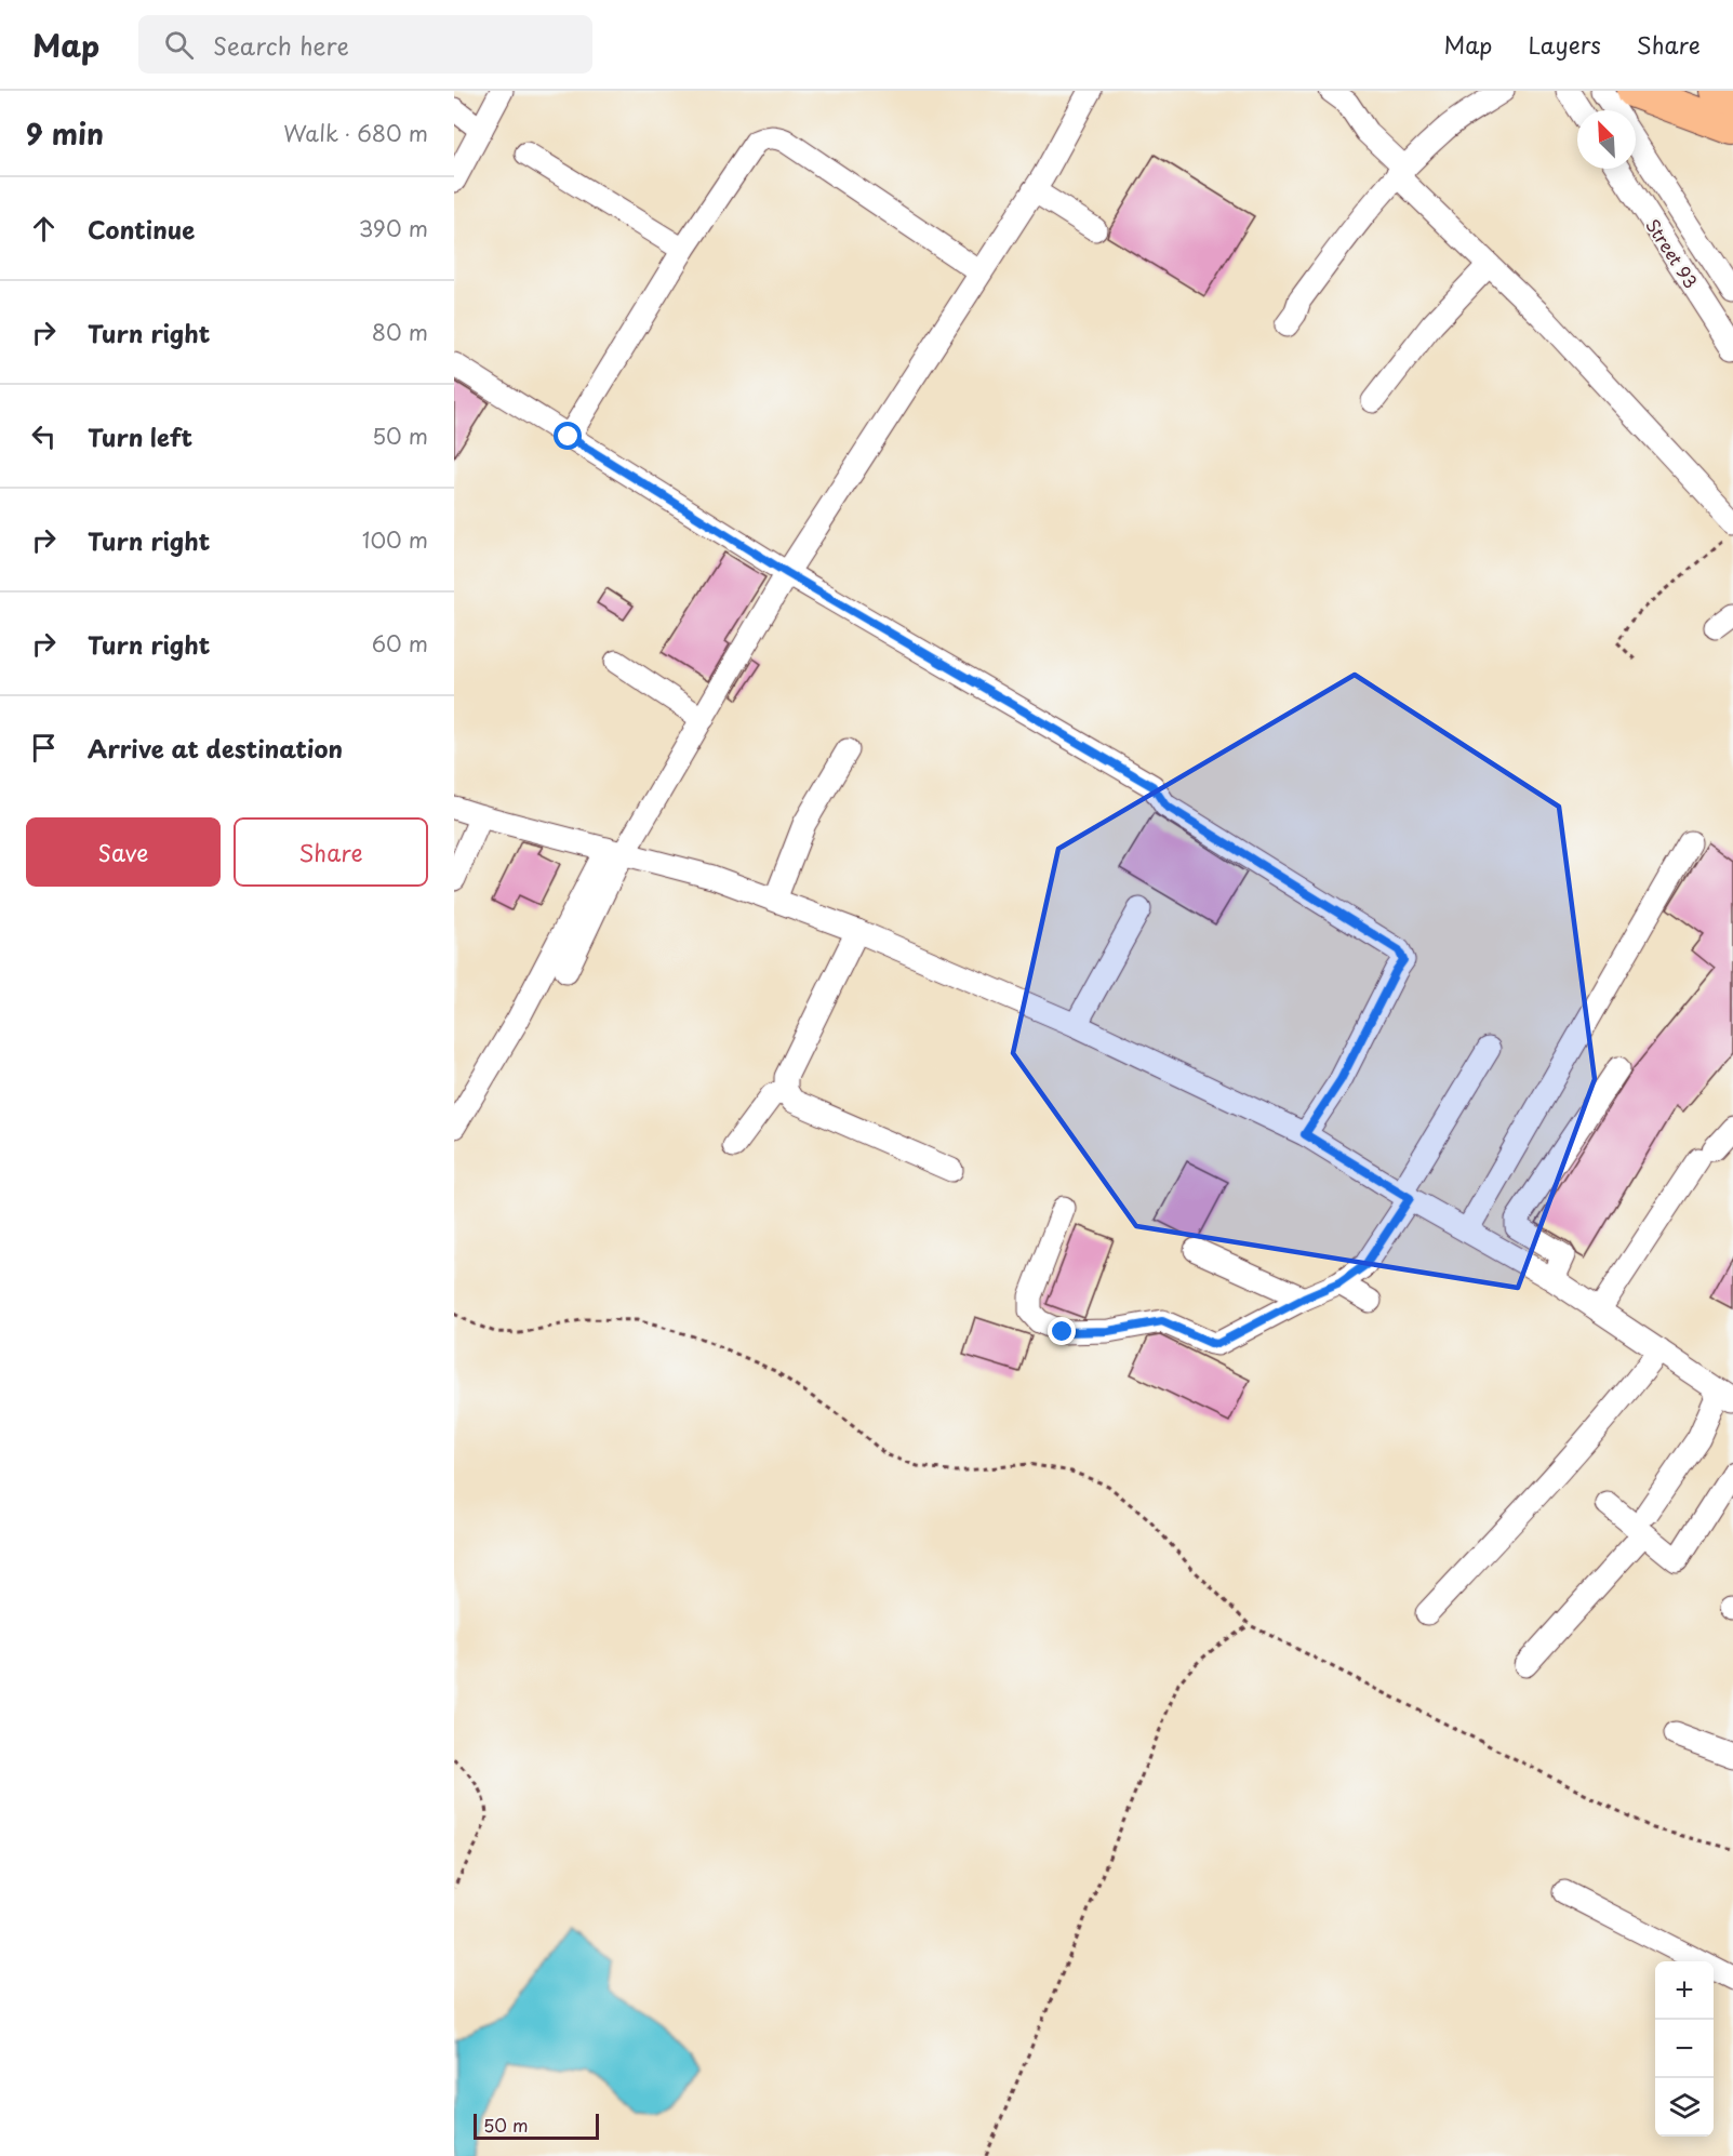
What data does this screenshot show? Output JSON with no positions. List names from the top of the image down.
{
  "streets": {
    "street": ["Street 93"]
  },
  "scale_bar": "50 m",
  "north": "top left",
  "page": {
    "header": "Map",
    "search": "Search here",
    "nav": ["Map", "Layers", "Share"],
    "heading": ["9 min", "Walk · 680 m"],
    "list": [
      ["Continue", "390 m"],
      ["Turn right", "80 m"],
      ["Turn left", "50 m"],
      ["Turn right", "100 m"],
      ["Turn right", "60 m"],
      "Arrive at destination"
    ],
    "buttons": ["Save", "Share"],
    "map_buttons": ["+", "−"],
    "scale": "50 m"
  }
}
